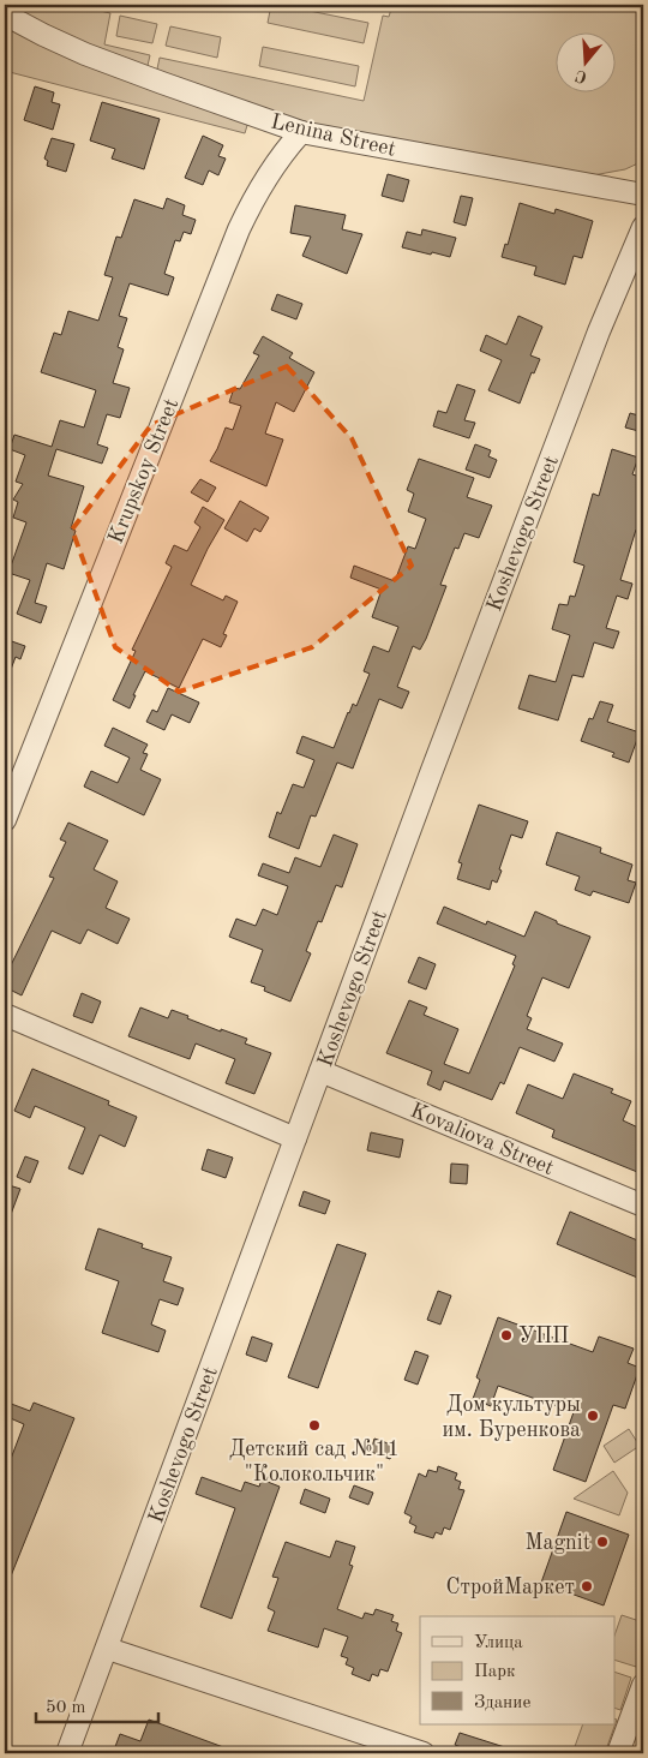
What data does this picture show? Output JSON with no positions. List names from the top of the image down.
{
  "streets": {
    "street": [
      "Lenina Street",
      "Krupskoy Street",
      "Koshevogo Street",
      "Kovaliova Street"
    ]
  },
  "crossings": [
    ["Lenina Street", "Krupskoy Street"],
    ["Koshevogo Street", "Kovaliova Street"]
  ],
  "places": [
    "УПП",
    "Дом культуры им. Буренкова",
    "Детский сад №11 \"Колокольчик\"",
    "Magnit",
    "СтройМаркет"
  ],
  "legend": ["Улица", "Парк", "Здание"],
  "scale_bar": "50 m",
  "north": "bottom"
}
